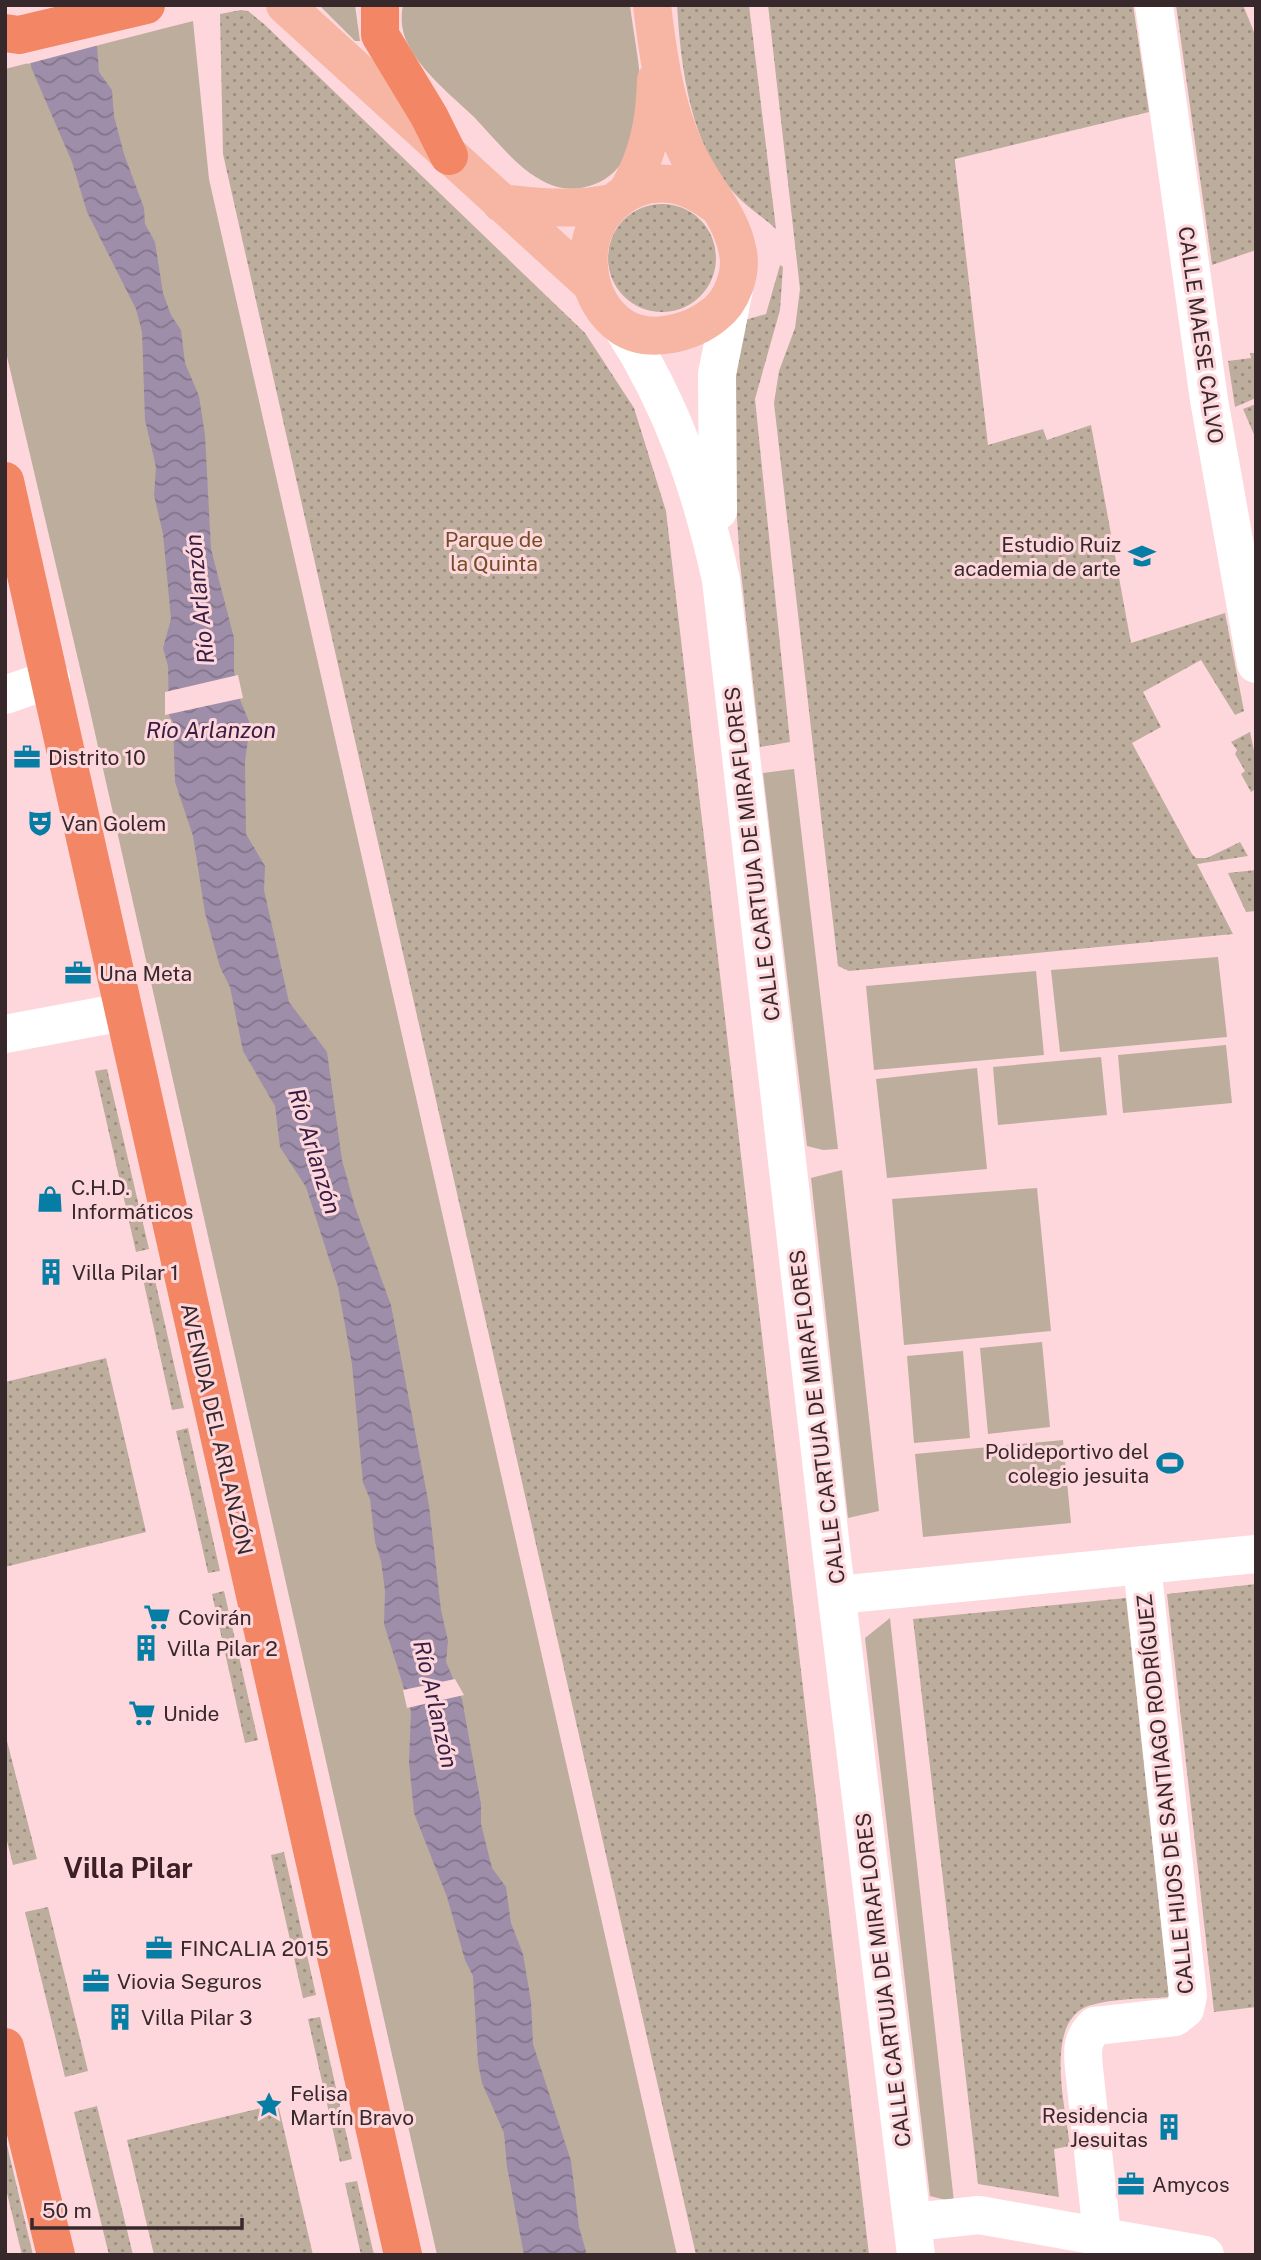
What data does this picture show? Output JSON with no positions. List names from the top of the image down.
{
  "streets": {
    "highway": ["AVENIDA DEL ARLANZÓN"],
    "street": ["CALLE MAESE CALVO", "CALLE CARTUJA DE MIRAFLORES", "CALLE HIJOS DE SANTIAGO RODRÍGUEZ"]
  },
  "districts": ["Villa Pilar"],
  "water": ["Río Arlanzón", "Río Arlanzon"],
  "parks": ["Parque de la Quinta"],
  "places": {
    "school or university": ["Estudio Ruiz academia de arte"],
    "office": [
      "Distrito 10",
      "Una Meta",
      "FINCALIA 2015",
      "Viovia Seguros",
      "Amycos"
    ],
    "theatre": ["Van Golem"],
    "shop": ["C.H.D. Informáticos"],
    "building": [
      "Villa Pilar 1",
      "Villa Pilar 2",
      "Villa Pilar 3",
      "Residencia Jesuitas"
    ],
    "sports": ["Polideportivo del colegio jesuita"],
    "supermarket": ["Covirán", "Unide"],
    "place": ["Felisa Martín Bravo"]
  },
  "scale_bar": "50 m"
}
